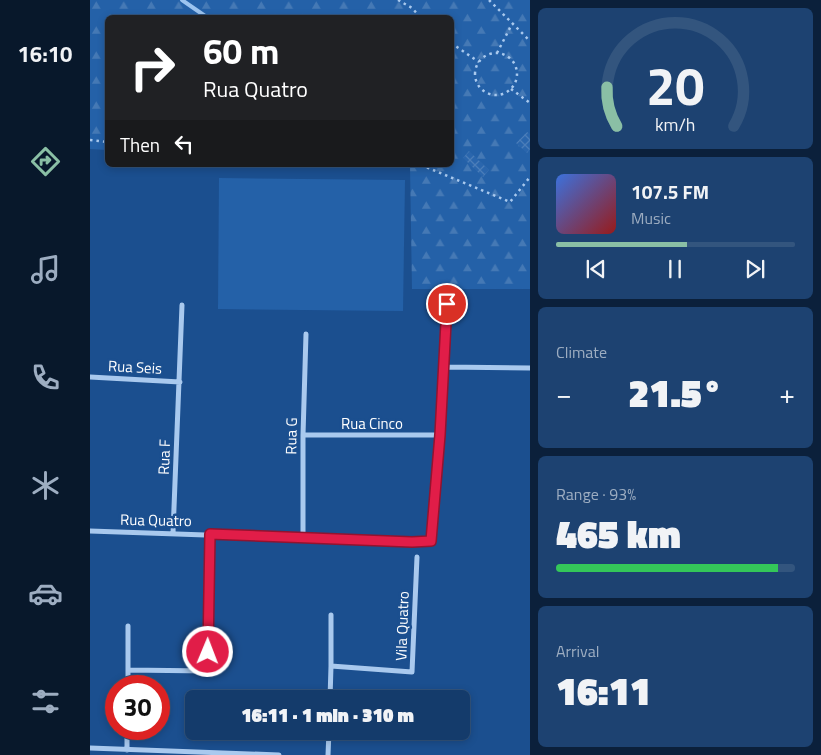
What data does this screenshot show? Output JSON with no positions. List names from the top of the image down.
{
  "streets": {
    "street": [
      "Rua Seis",
      "Rua Cinco",
      "Rua G",
      "Rua F",
      "Rua Quatro",
      "Vila Quatro"
    ]
  },
  "crossings": [
    ["Rua Seis", "Rua F"],
    ["Rua Cinco", "Rua G"],
    ["Rua Cinco", "Rua Quatro"],
    ["Rua G", "Rua Quatro"],
    ["Rua F", "Rua Quatro"]
  ],
  "page": {
    "tabs": "16:10",
    "turn": ["60 m", "Rua Quatro"],
    "then": "Then",
    "song": ["107.5 FM", "Music"],
    "tile": [
      "Climate",
      ["Range · 93%", "465 km"],
      ["Arrival", "16:11"]
    ],
    "heat": ["−", "21.5°", "+"],
    "limit": "30",
    "trip": "16:11 · 1 min · 310 m",
    "gauge": ["20", "km/h"]
  }
}
